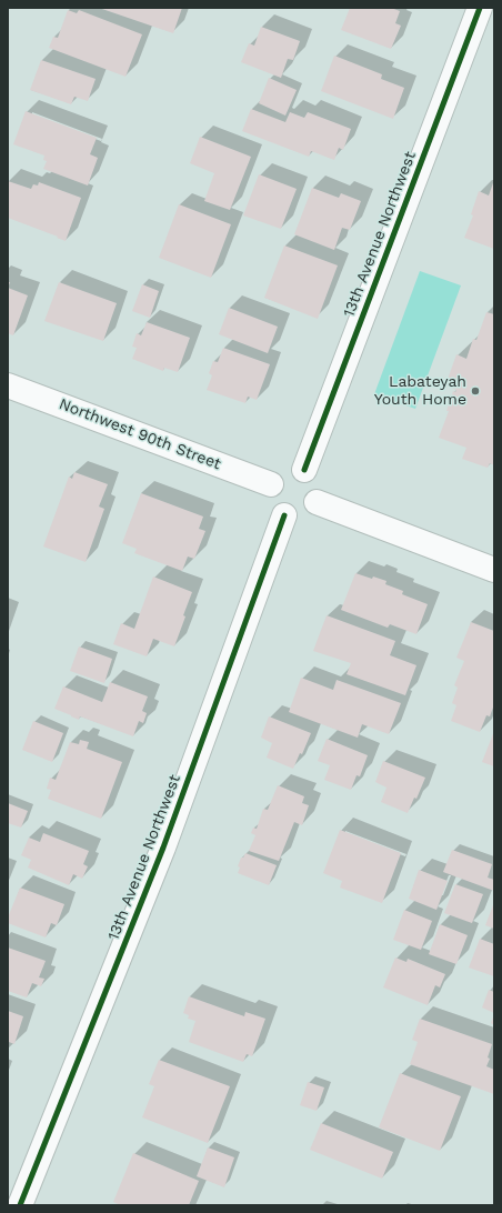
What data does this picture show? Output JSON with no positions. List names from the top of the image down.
{
  "streets": {
    "street": ["13th Avenue Northwest", "Northwest 90th Street"]
  },
  "crossings": [
    ["13th Avenue Northwest", "Northwest 90th Street"]
  ],
  "places": ["Labateyah Youth Home"]
}
